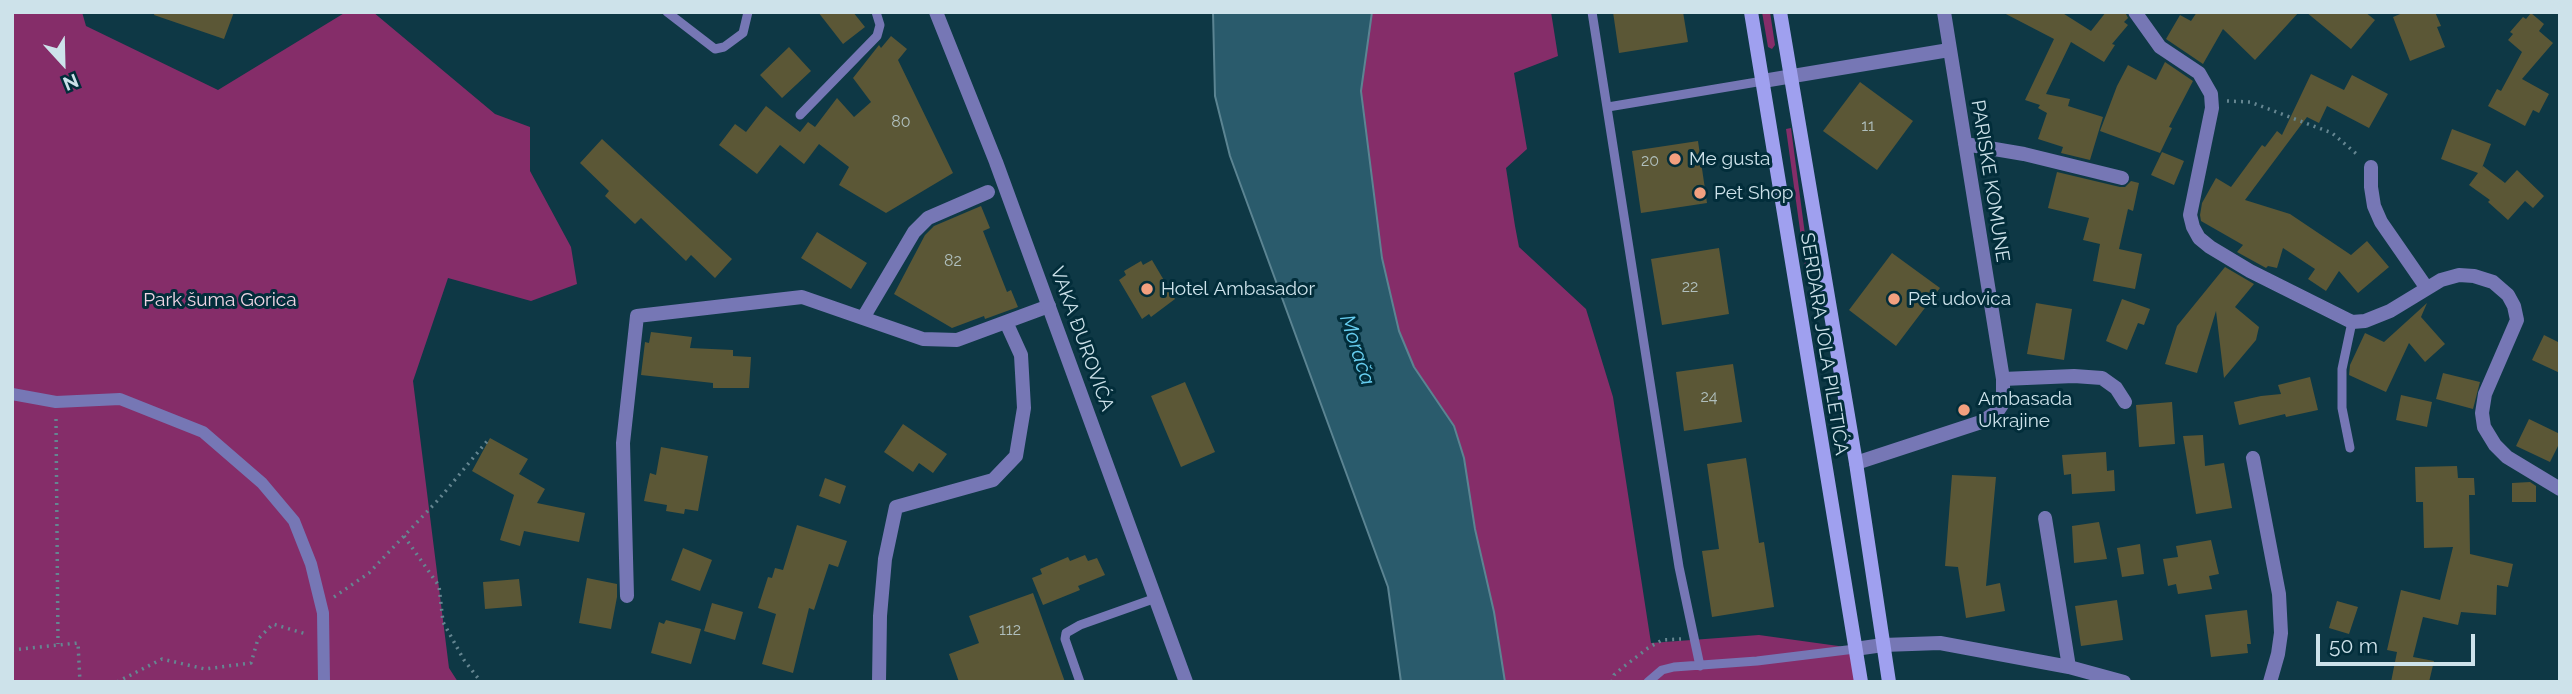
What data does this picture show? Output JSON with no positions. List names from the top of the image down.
{
  "streets": {
    "main road": ["SERDARA JOLA PILETIĆA"],
    "street": ["PARISKE KOMUNE", "VAKA ĐUROVIĆA"]
  },
  "crossings": [
    ["PARISKE KOMUNE", "SERDARA JOLA PILETIĆA"]
  ],
  "water": ["Morača"],
  "parks": ["Park šuma Gorica"],
  "places": [
    "Me gusta",
    "Pet Shop",
    "Hotel Ambasador",
    "Pet udovica",
    "Ambasada Ukrajine"
  ],
  "house_numbers": [
    "80",
    "11",
    "20",
    "82",
    "22",
    "24",
    "112"
  ],
  "scale_bar": "50 m",
  "north": "bottom"
}
